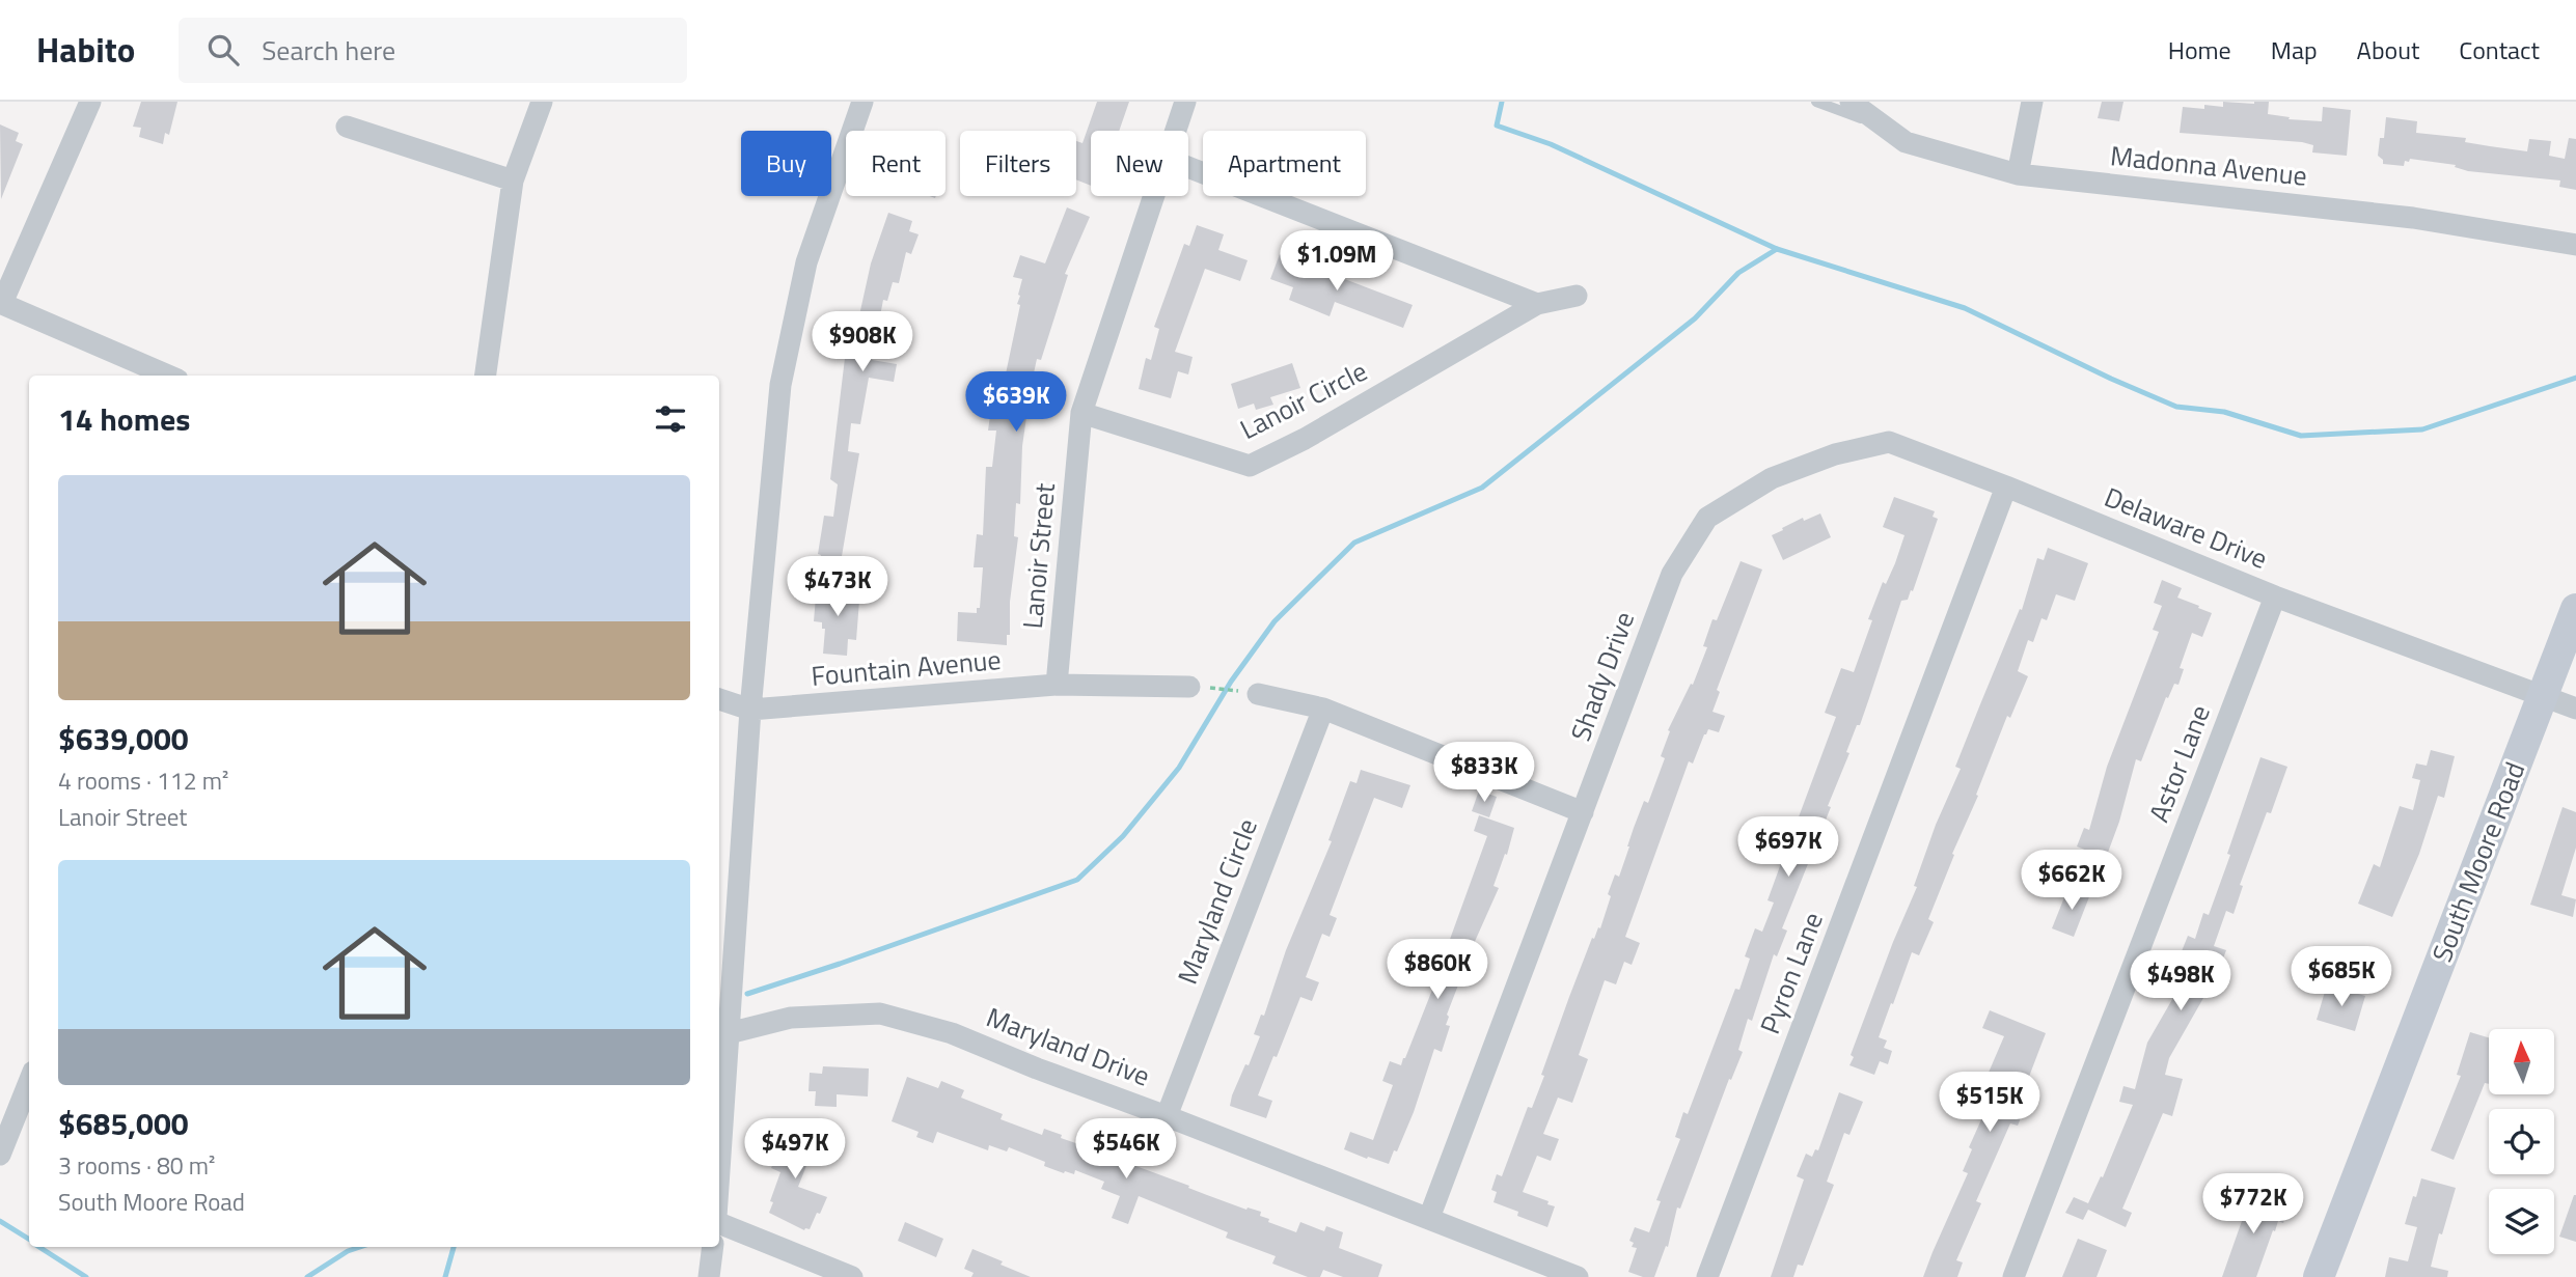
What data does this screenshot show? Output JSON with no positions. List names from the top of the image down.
{
  "streets": {
    "main road": ["South Moore Road"],
    "street": [
      "Madonna Avenue",
      "Lanoir Circle",
      "Delaware Drive",
      "Lanoir Street",
      "Fountain Avenue",
      "Shady Drive",
      "Astor Lane",
      "Maryland Circle",
      "Pyron Lane",
      "Maryland Drive"
    ]
  },
  "crossings": [
    ["Lanoir Circle", "Lanoir Street"],
    ["Delaware Drive", "Shady Drive"],
    ["Delaware Drive", "Astor Lane"],
    ["Delaware Drive", "South Moore Road"],
    ["Delaware Drive", "Pyron Lane"],
    ["Lanoir Street", "Fountain Avenue"],
    ["Shady Drive", "Maryland Drive"],
    ["Maryland Circle", "Maryland Drive"]
  ],
  "north": "top",
  "page": {
    "header": "Habito",
    "search": "Search here",
    "nav": [
      "Home",
      "Map",
      "About",
      "Contact"
    ],
    "chip": [
      "Buy",
      "Rent",
      "Filters",
      "New",
      "Apartment"
    ],
    "price": [
      "$1.09M",
      "$908K",
      "$639K",
      "$473K",
      "$833K",
      "$697K",
      "$662K",
      "$860K",
      "$685K",
      "$498K",
      "$515K",
      "$497K",
      "$546K",
      "$772K"
    ],
    "heading": "14 homes",
    "list": [
      {
        "name": "$639,000",
        "note": "4 rooms · 112 m² · Lanoir Street"
      },
      {
        "name": "$685,000",
        "note": "3 rooms · 80 m² · South Moore Road"
      }
    ]
  }
}
